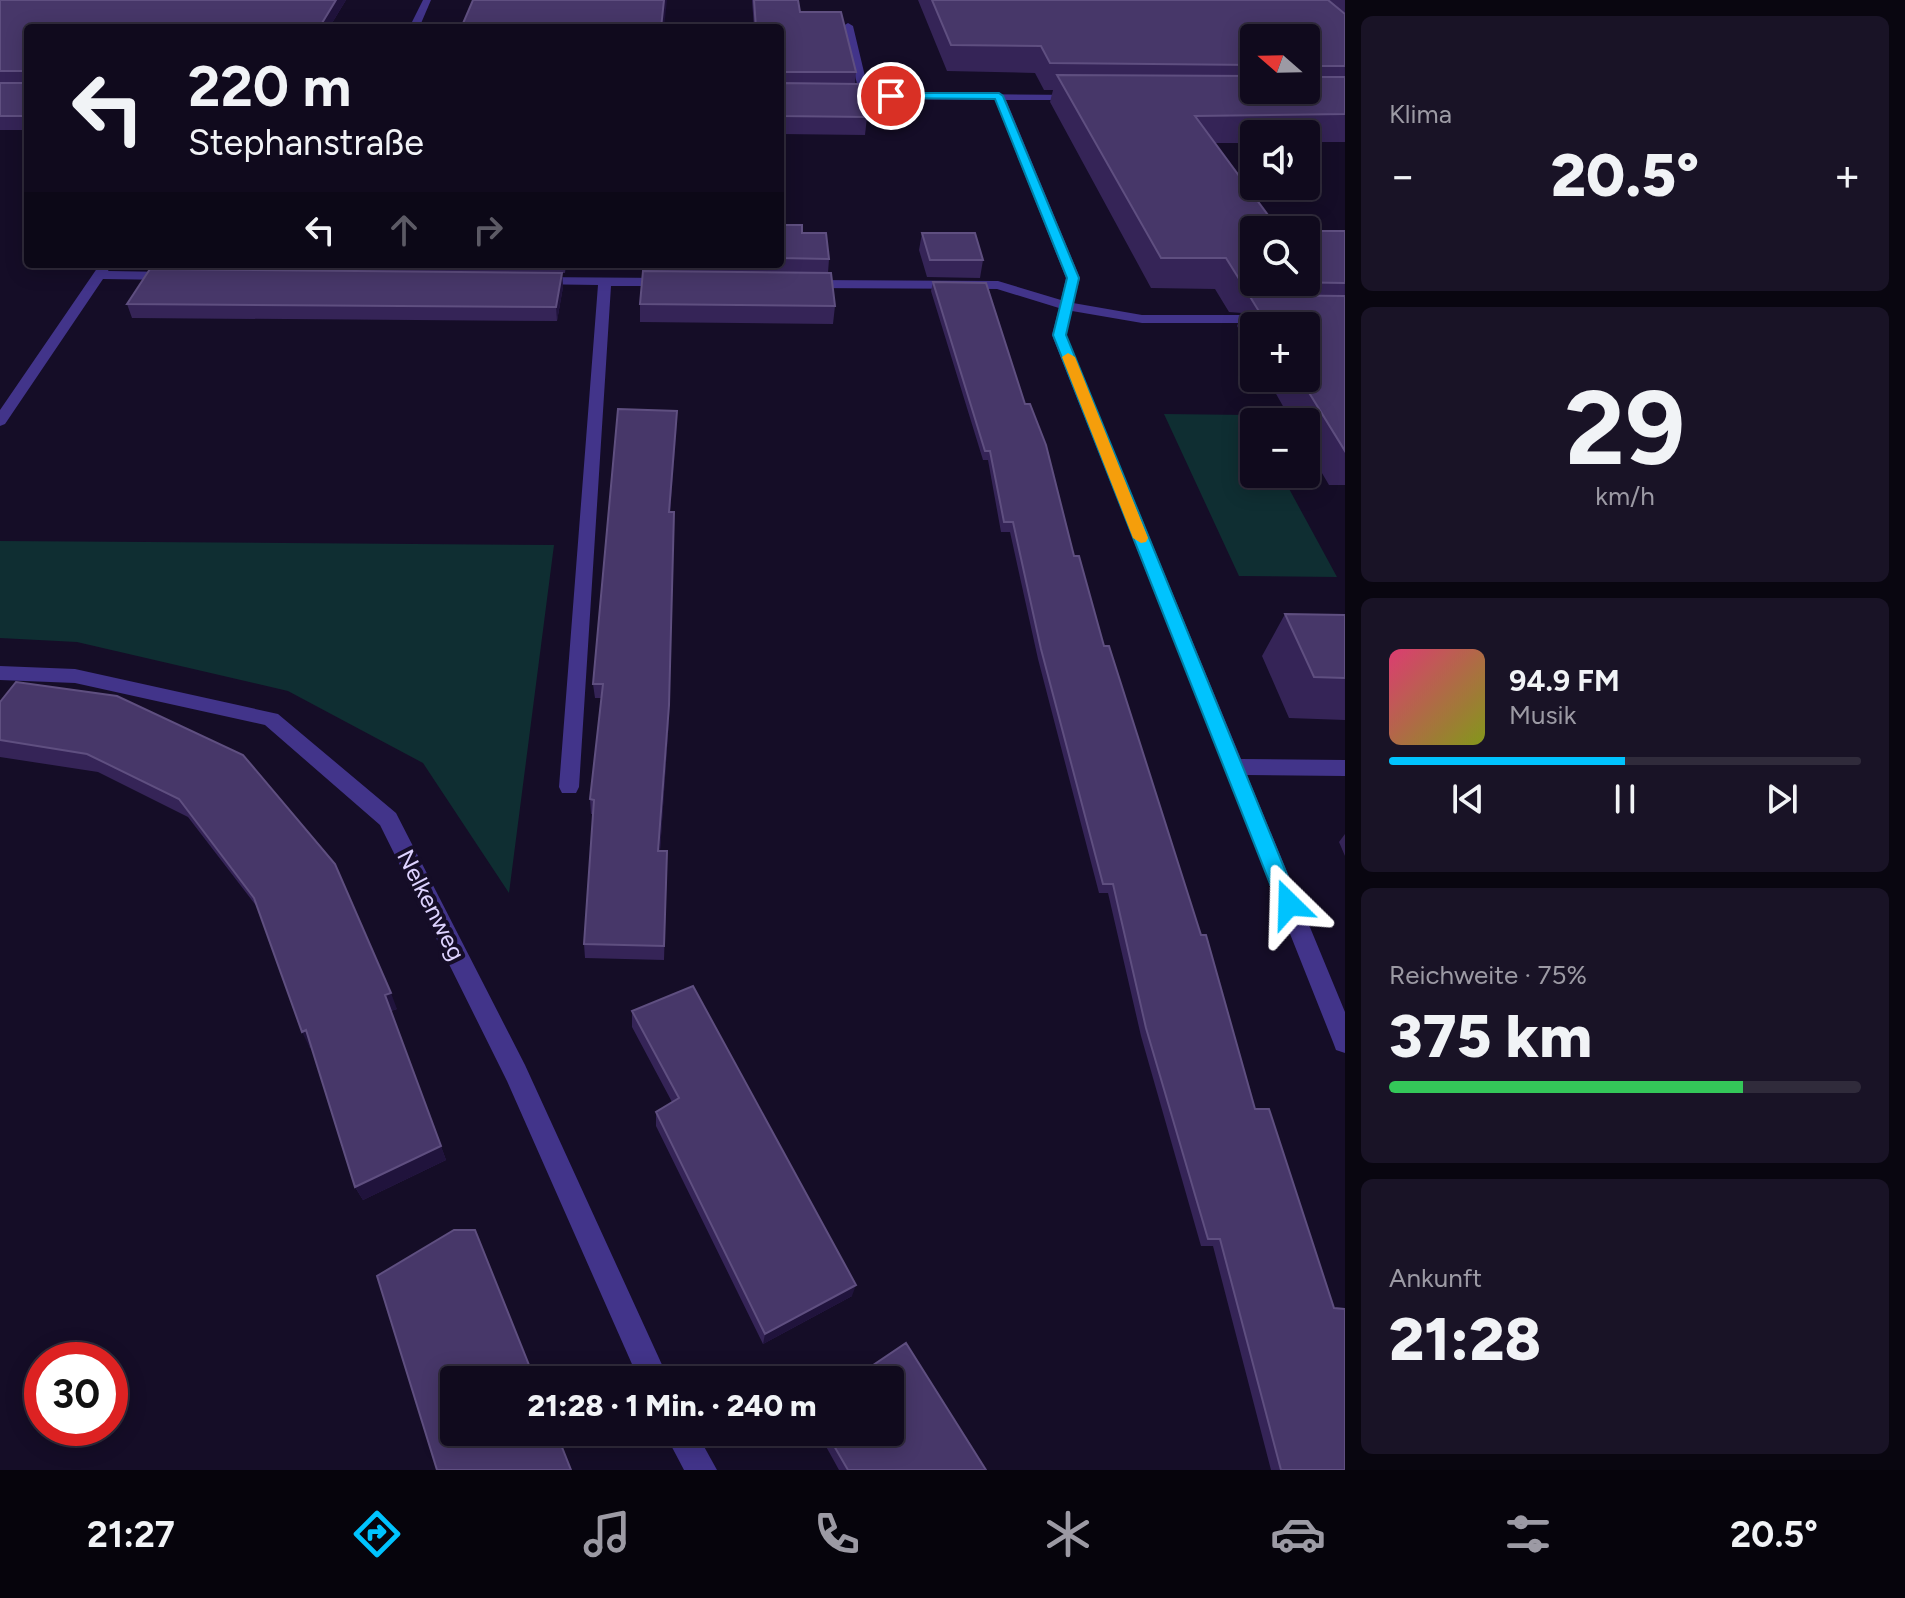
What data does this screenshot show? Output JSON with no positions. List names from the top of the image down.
{
  "streets": {
    "street": ["Nelkenweg"]
  },
  "north": "left",
  "page": {
    "tile": [
      "Klima",
      ["29", "km/h"],
      ["Reichweite · 75%", "375 km"],
      ["Ankunft", "21:28"]
    ],
    "map_buttons": ["+", "−"],
    "turn": ["220 m", "Stephanstraße"],
    "heat": ["−", "20.5°", "+"],
    "song": ["94.9 FM", "Musik"],
    "limit": "30",
    "trip": "21:28 · 1 Min. · 240 m",
    "tabs": ["21:27", "20.5°"]
  }
}
